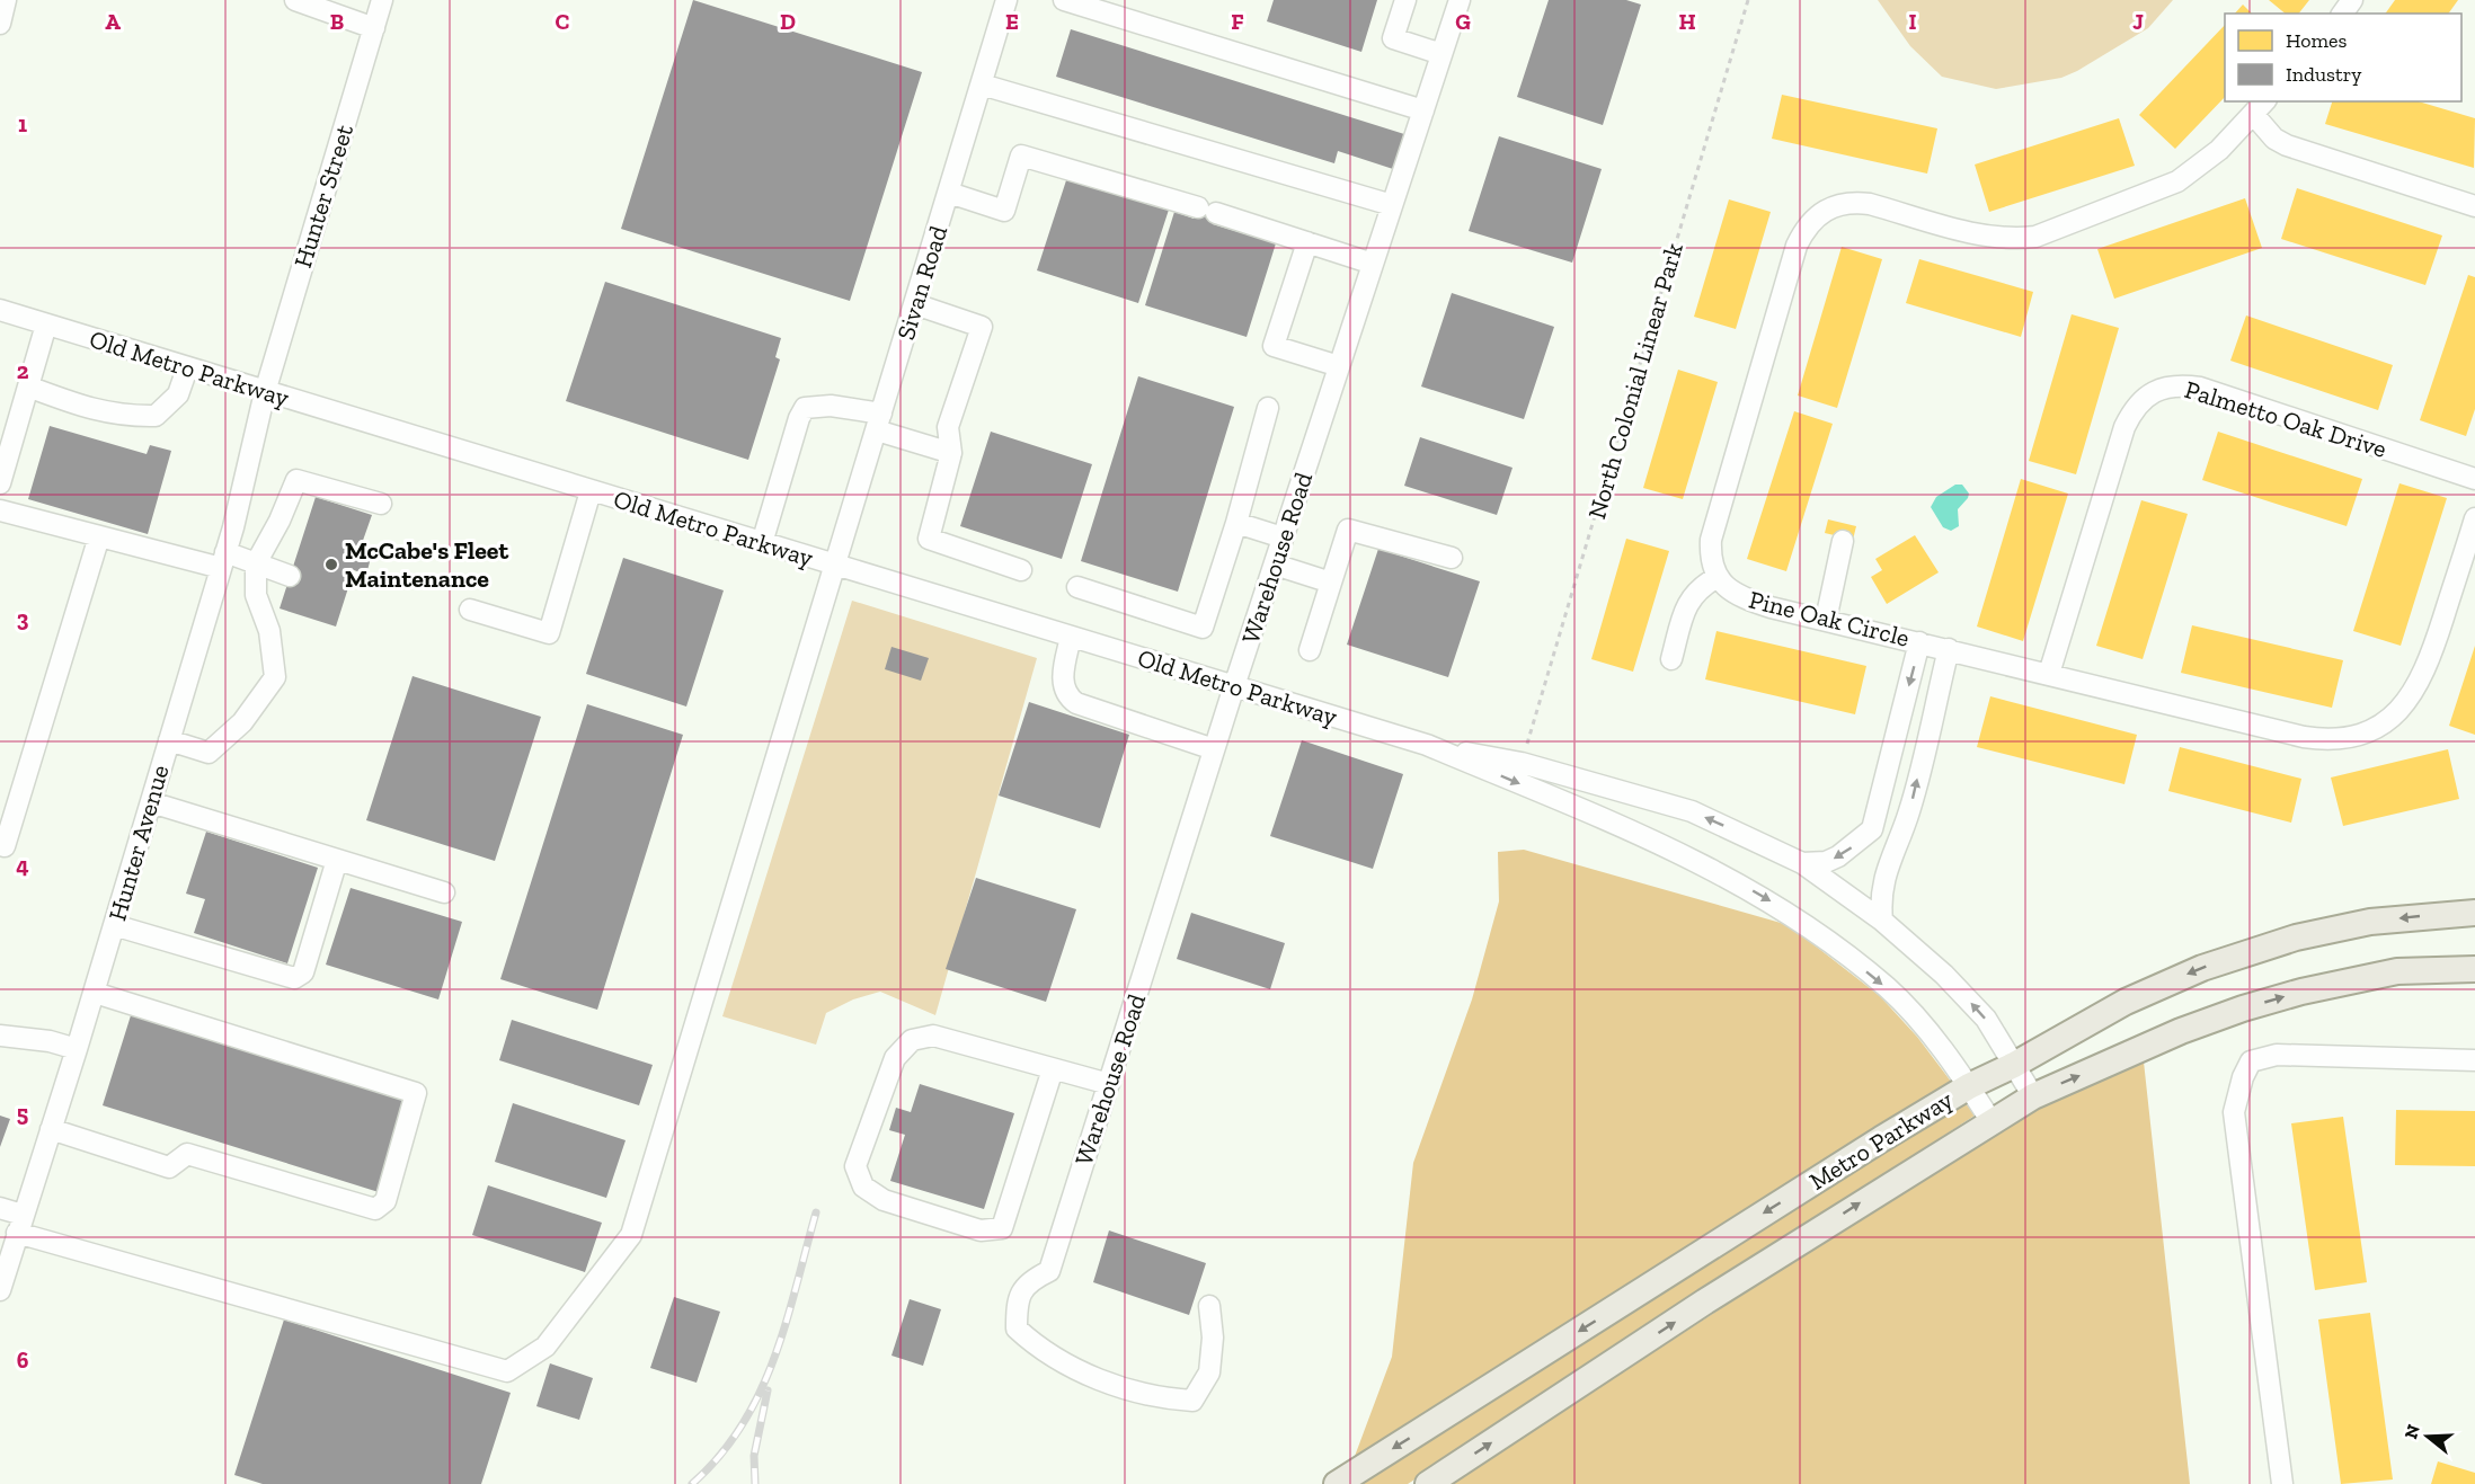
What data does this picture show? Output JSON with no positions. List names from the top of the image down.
{
  "streets": {
    "main road": ["Metro Parkway"],
    "street": [
      "Hunter Street",
      "Sivan Road",
      "Old Metro Parkway",
      "Palmetto Oak Drive",
      "Warehouse Road",
      "Pine Oak Circle",
      "Hunter Avenue"
    ],
    "path": ["North Colonial Linear Park"]
  },
  "crossings": [
    ["Hunter Street", "Old Metro Parkway"],
    ["Hunter Street", "Hunter Avenue"],
    ["Sivan Road", "Old Metro Parkway"],
    ["Sivan Road", "Hunter Avenue"],
    ["Old Metro Parkway", "North Colonial Linear Park"],
    ["Old Metro Parkway", "Warehouse Road"],
    ["Old Metro Parkway", "Hunter Avenue"],
    ["Old Metro Parkway", "Metro Parkway"],
    ["Palmetto Oak Drive", "Pine Oak Circle"]
  ],
  "places": ["McCabe's Fleet Maintenance"],
  "legend": ["Homes", "Industry"],
  "north": "left",
  "grid": {
    "columns": [
      "A",
      "B",
      "C",
      "D",
      "E",
      "F",
      "G",
      "H",
      "I",
      "J"
    ],
    "rows": [
      "1",
      "2",
      "3",
      "4",
      "5",
      "6"
    ]
  }
}
